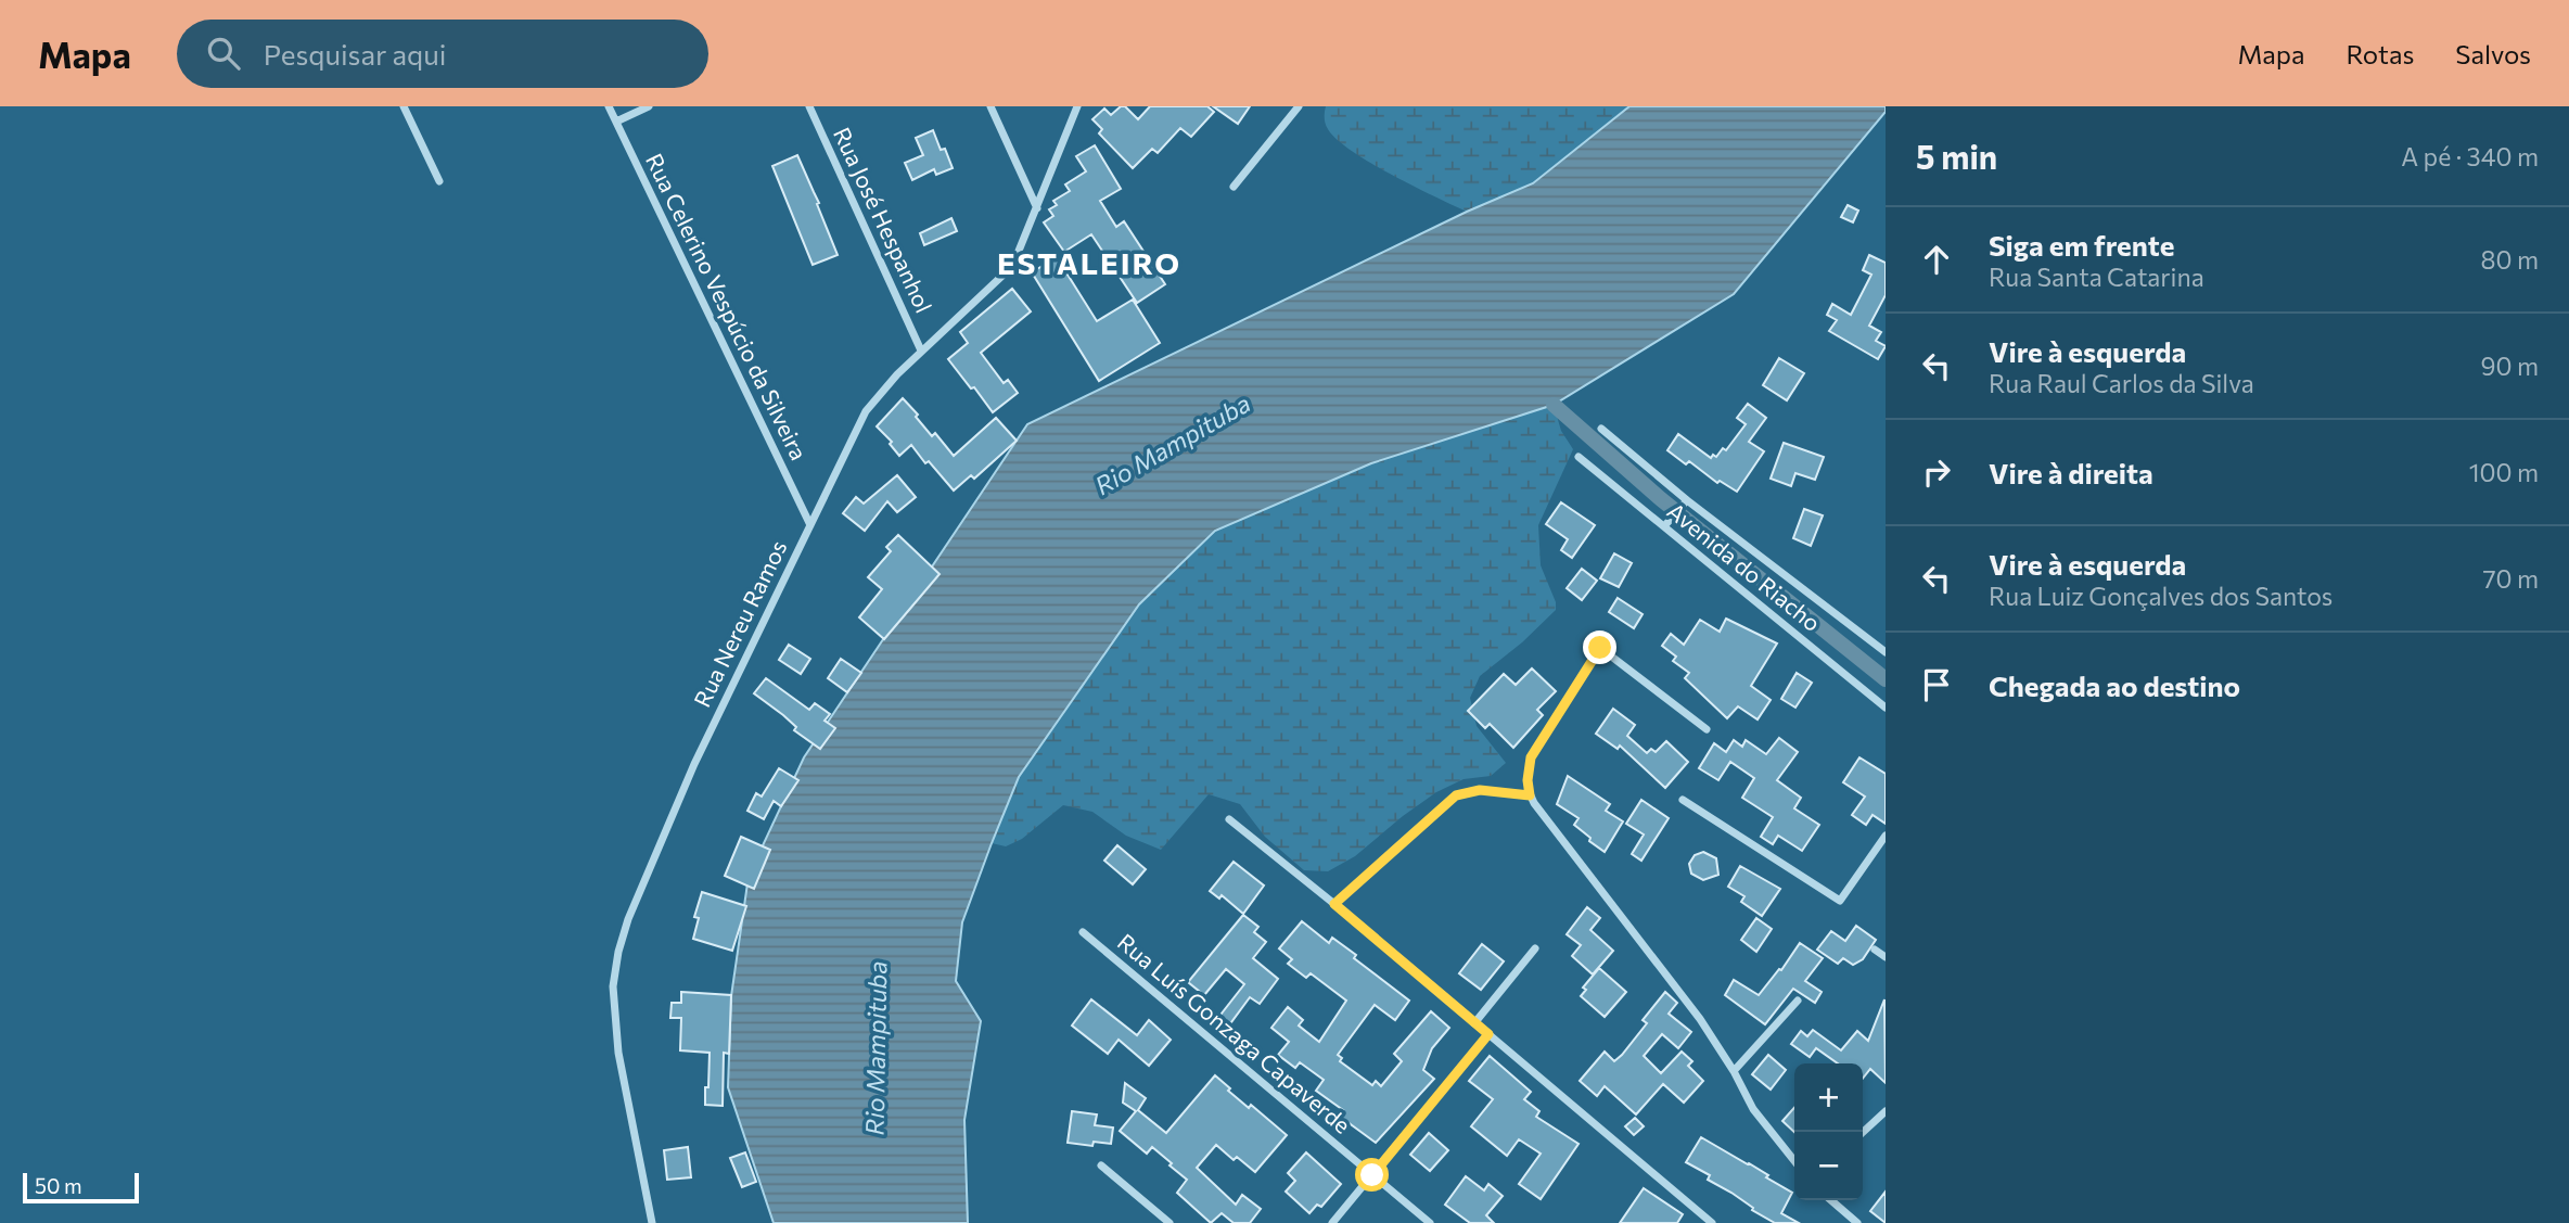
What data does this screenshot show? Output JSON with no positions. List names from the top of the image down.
{
  "streets": {
    "street": [
      "Rua José Hespanhol",
      "Rua Celerino Vespúcio da Silveira",
      "Avenida do Riacho",
      "Rua Nereu Ramos",
      "Rua Luís Gonzaga Capaverde"
    ]
  },
  "crossings": [
    ["Rua José Hespanhol", "Rua Nereu Ramos"],
    ["Rua Celerino Vespúcio da Silveira", "Rua Nereu Ramos"]
  ],
  "districts": ["ESTALEIRO"],
  "water": ["Rio Mampituba"],
  "scale_bar": "50 m",
  "page": {
    "header": "Mapa",
    "search": "Pesquisar aqui",
    "nav": ["Mapa", "Rotas", "Salvos"],
    "heading": ["5 min", "A pé · 340 m"],
    "list": [
      ["Siga em frente", "Rua Santa Catarina", "80 m"],
      ["Vire à esquerda", "Rua Raul Carlos da Silva", "90 m"],
      ["Vire à direita", "100 m"],
      ["Vire à esquerda", "Rua Luiz Gonçalves dos Santos", "70 m"],
      "Chegada ao destino"
    ],
    "map_buttons": ["+", "−"],
    "scale": "50 m"
  }
}
